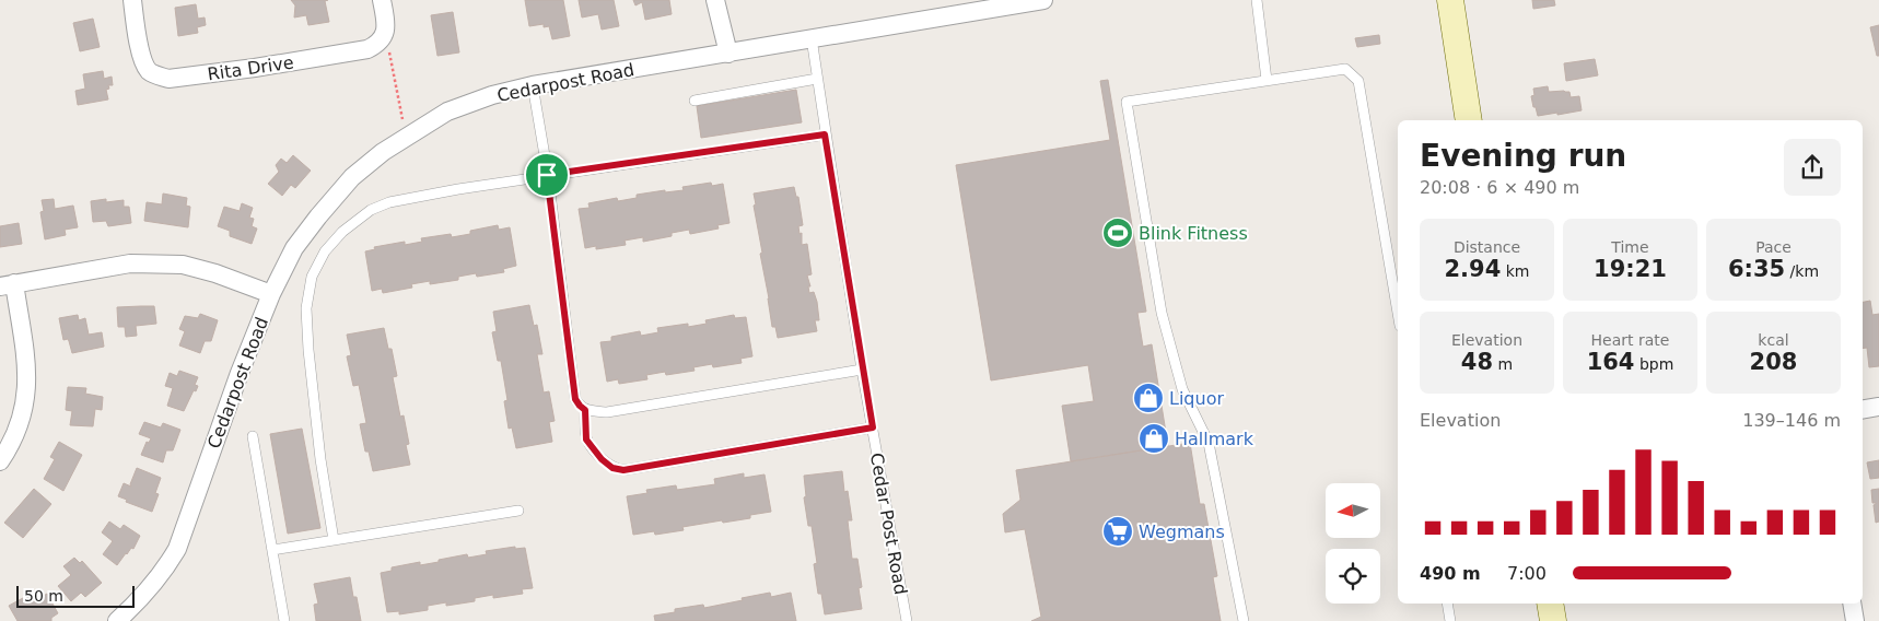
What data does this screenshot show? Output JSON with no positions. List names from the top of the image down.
{
  "streets": {
    "street": ["Rita Drive", "Cedarpost Road"],
    "lane": ["Cedar Post Road"]
  },
  "crossings": [
    ["Cedarpost Road", "Cedar Post Road"]
  ],
  "places": {
    "sports": ["Blink Fitness"],
    "shop": ["Liquor", "Hallmark"],
    "supermarket": ["Wegmans"]
  },
  "scale_bar": "50 m",
  "north": "left",
  "page": {
    "heading": ["Evening run", "20:08 · 6 × 490 m"],
    "stats": [
      ["Distance", "2.94 km"],
      ["Time", "19:21"],
      ["Pace", "6:35 /km"],
      ["Elevation", "48 m"],
      ["Heart rate", "164 bpm"],
      ["kcal", "208"]
    ],
    "chart": ["Elevation", "139–146 m"],
    "list": [
      {
        "name": "490 m",
        "note": "7:00"
      }
    ],
    "scale": "50 m"
  }
}
